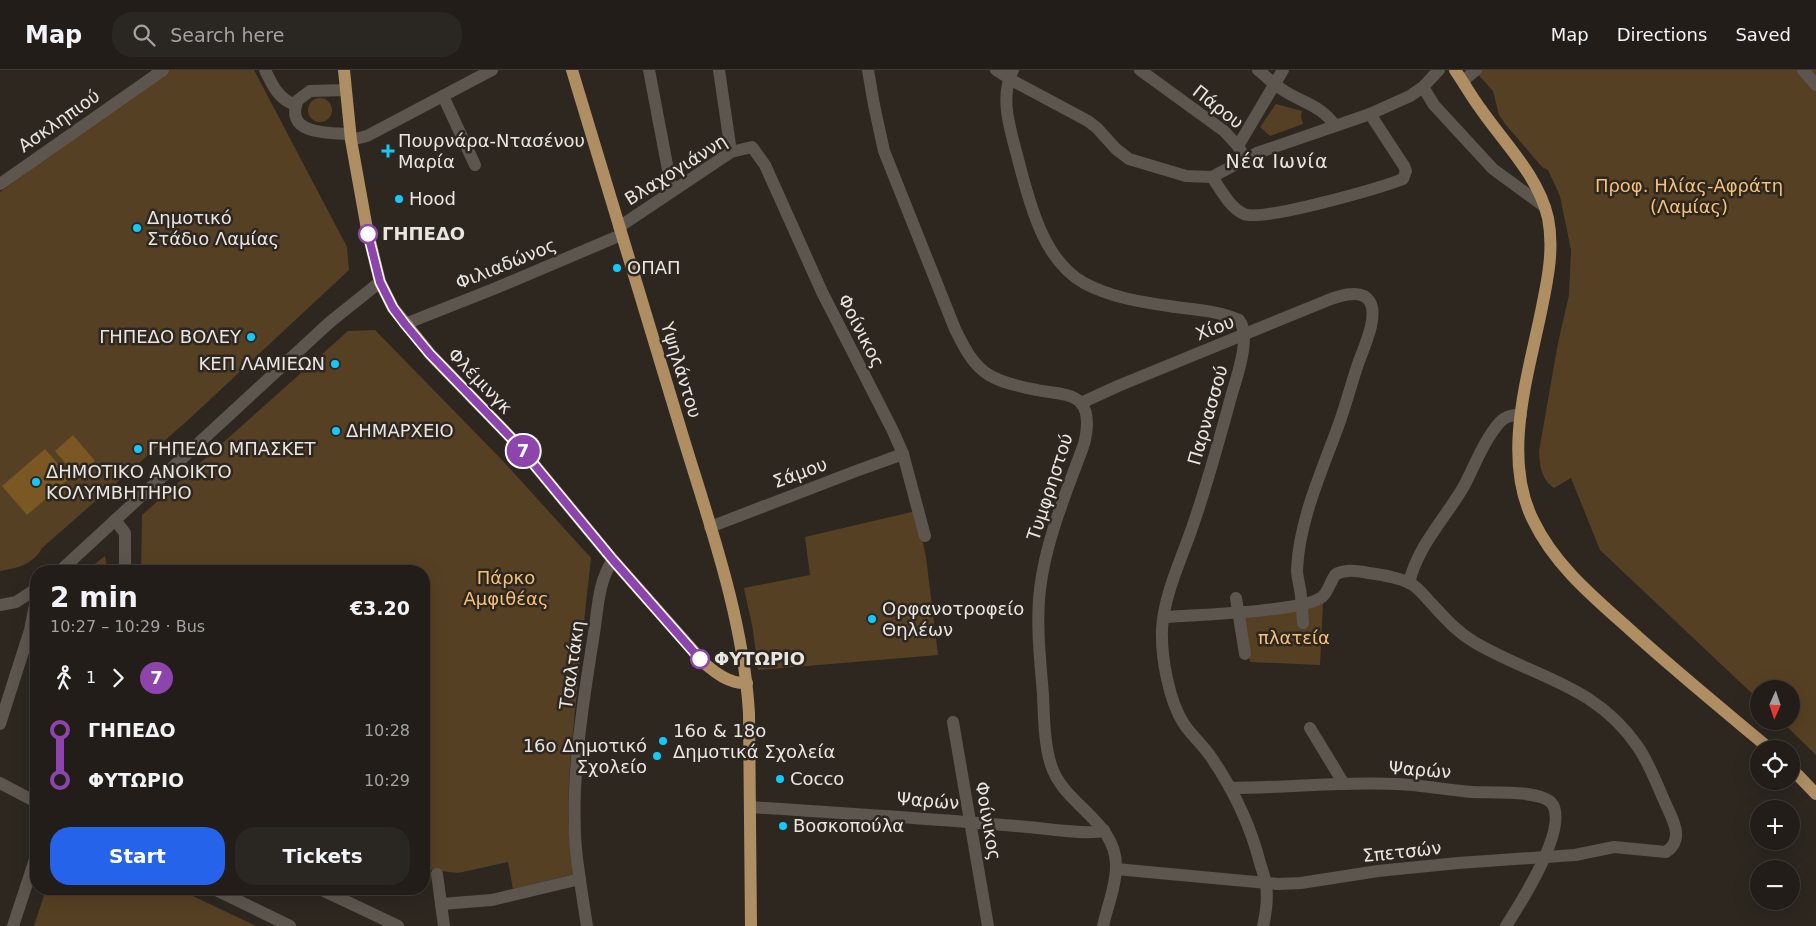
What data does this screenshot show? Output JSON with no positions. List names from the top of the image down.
{
  "streets": {
    "main road": ["Υψηλάντου", "Φλέμινγκ"],
    "street": [
      "Πάρου",
      "Ασκληπιού",
      "Βλαχογιάννη",
      "Φιλιαδώνος",
      "Χίου",
      "Φοίνικος",
      "Παρνασσού",
      "Σάμου",
      "Τυμφρηστού",
      "Τσαλτάκη",
      "Ψαρών",
      "Σπετσών"
    ]
  },
  "crossings": [
    ["Βλαχογιάννη", "Φιλιαδώνος"],
    ["Βλαχογιάννη", "Φοίνικος"],
    ["Βλαχογιάννη", "Υψηλάντου"],
    ["Φιλιαδώνος", "Υψηλάντου"],
    ["Φιλιαδώνος", "Φλέμινγκ"],
    ["Χίου", "Παρνασσού"],
    ["Χίου", "Τυμφρηστού"],
    ["Φοίνικος", "Σάμου"],
    ["Φοίνικος", "Ψαρών"],
    ["Υψηλάντου", "Φλέμινγκ"],
    ["Υψηλάντου", "Σάμου"],
    ["Υψηλάντου", "Ψαρών"],
    ["Φλέμινγκ", "Τσαλτάκη"],
    ["Παρνασσού", "Ψαρών"],
    ["Παρνασσού", "Σπετσών"],
    ["Τυμφρηστού", "Ψαρών"],
    ["Τυμφρηστού", "Σπετσών"],
    ["Ψαρών", "Σπετσών"]
  ],
  "districts": ["Νέα Ιωνία"],
  "parks": ["Προφ. Ηλίας-Αφράτη (Λαμίας)", "Πάρκο Αμφιθέας", "πλατεία"],
  "places": {
    "health": ["Πουρνάρα-Ντασένου Μαρία"],
    "other": [
      "Hood",
      "Δημοτικό Στάδιο Λαμίας",
      "ΓΗΠΕΔΟ",
      "ΟΠΑΠ",
      "ΓΗΠΕΔΟ ΒΟΛΕΥ",
      "ΚΕΠ ΛΑΜΙΕΩΝ",
      "ΔΗΜΑΡΧΕΙΟ",
      "ΓΗΠΕΔΟ ΜΠΑΣΚΕΤ",
      "ΔΗΜΟΤΙΚΟ ΑΝΟΙΚΤΟ ΚΟΛΥΜΒΗΤΗΡΙΟ",
      "Ορφανοτροφείο Θηλέων",
      "ΦΥΤΩΡΙΟ",
      "16ο & 18ο Δημοτικά Σχολεία",
      "16ο Δημοτικό Σχολείο",
      "Cocco",
      "Βοσκοπούλα"
    ]
  },
  "lines": ["bus line 7"],
  "north": "bottom",
  "page": {
    "header": "Map",
    "search": "Search here",
    "nav": ["Map", "Directions", "Saved"],
    "on_map": "7",
    "heading": ["2 min", "10:27 – 10:29 · Bus", "€3.20"],
    "legs": ["1", "7"],
    "map_buttons": ["+", "−"],
    "list": [
      {
        "name": "ΓΗΠΕΔΟ",
        "value": "10:28"
      },
      {
        "name": "ΦΥΤΩΡΙΟ",
        "value": "10:29"
      }
    ],
    "buttons": ["Start", "Tickets"]
  }
}
